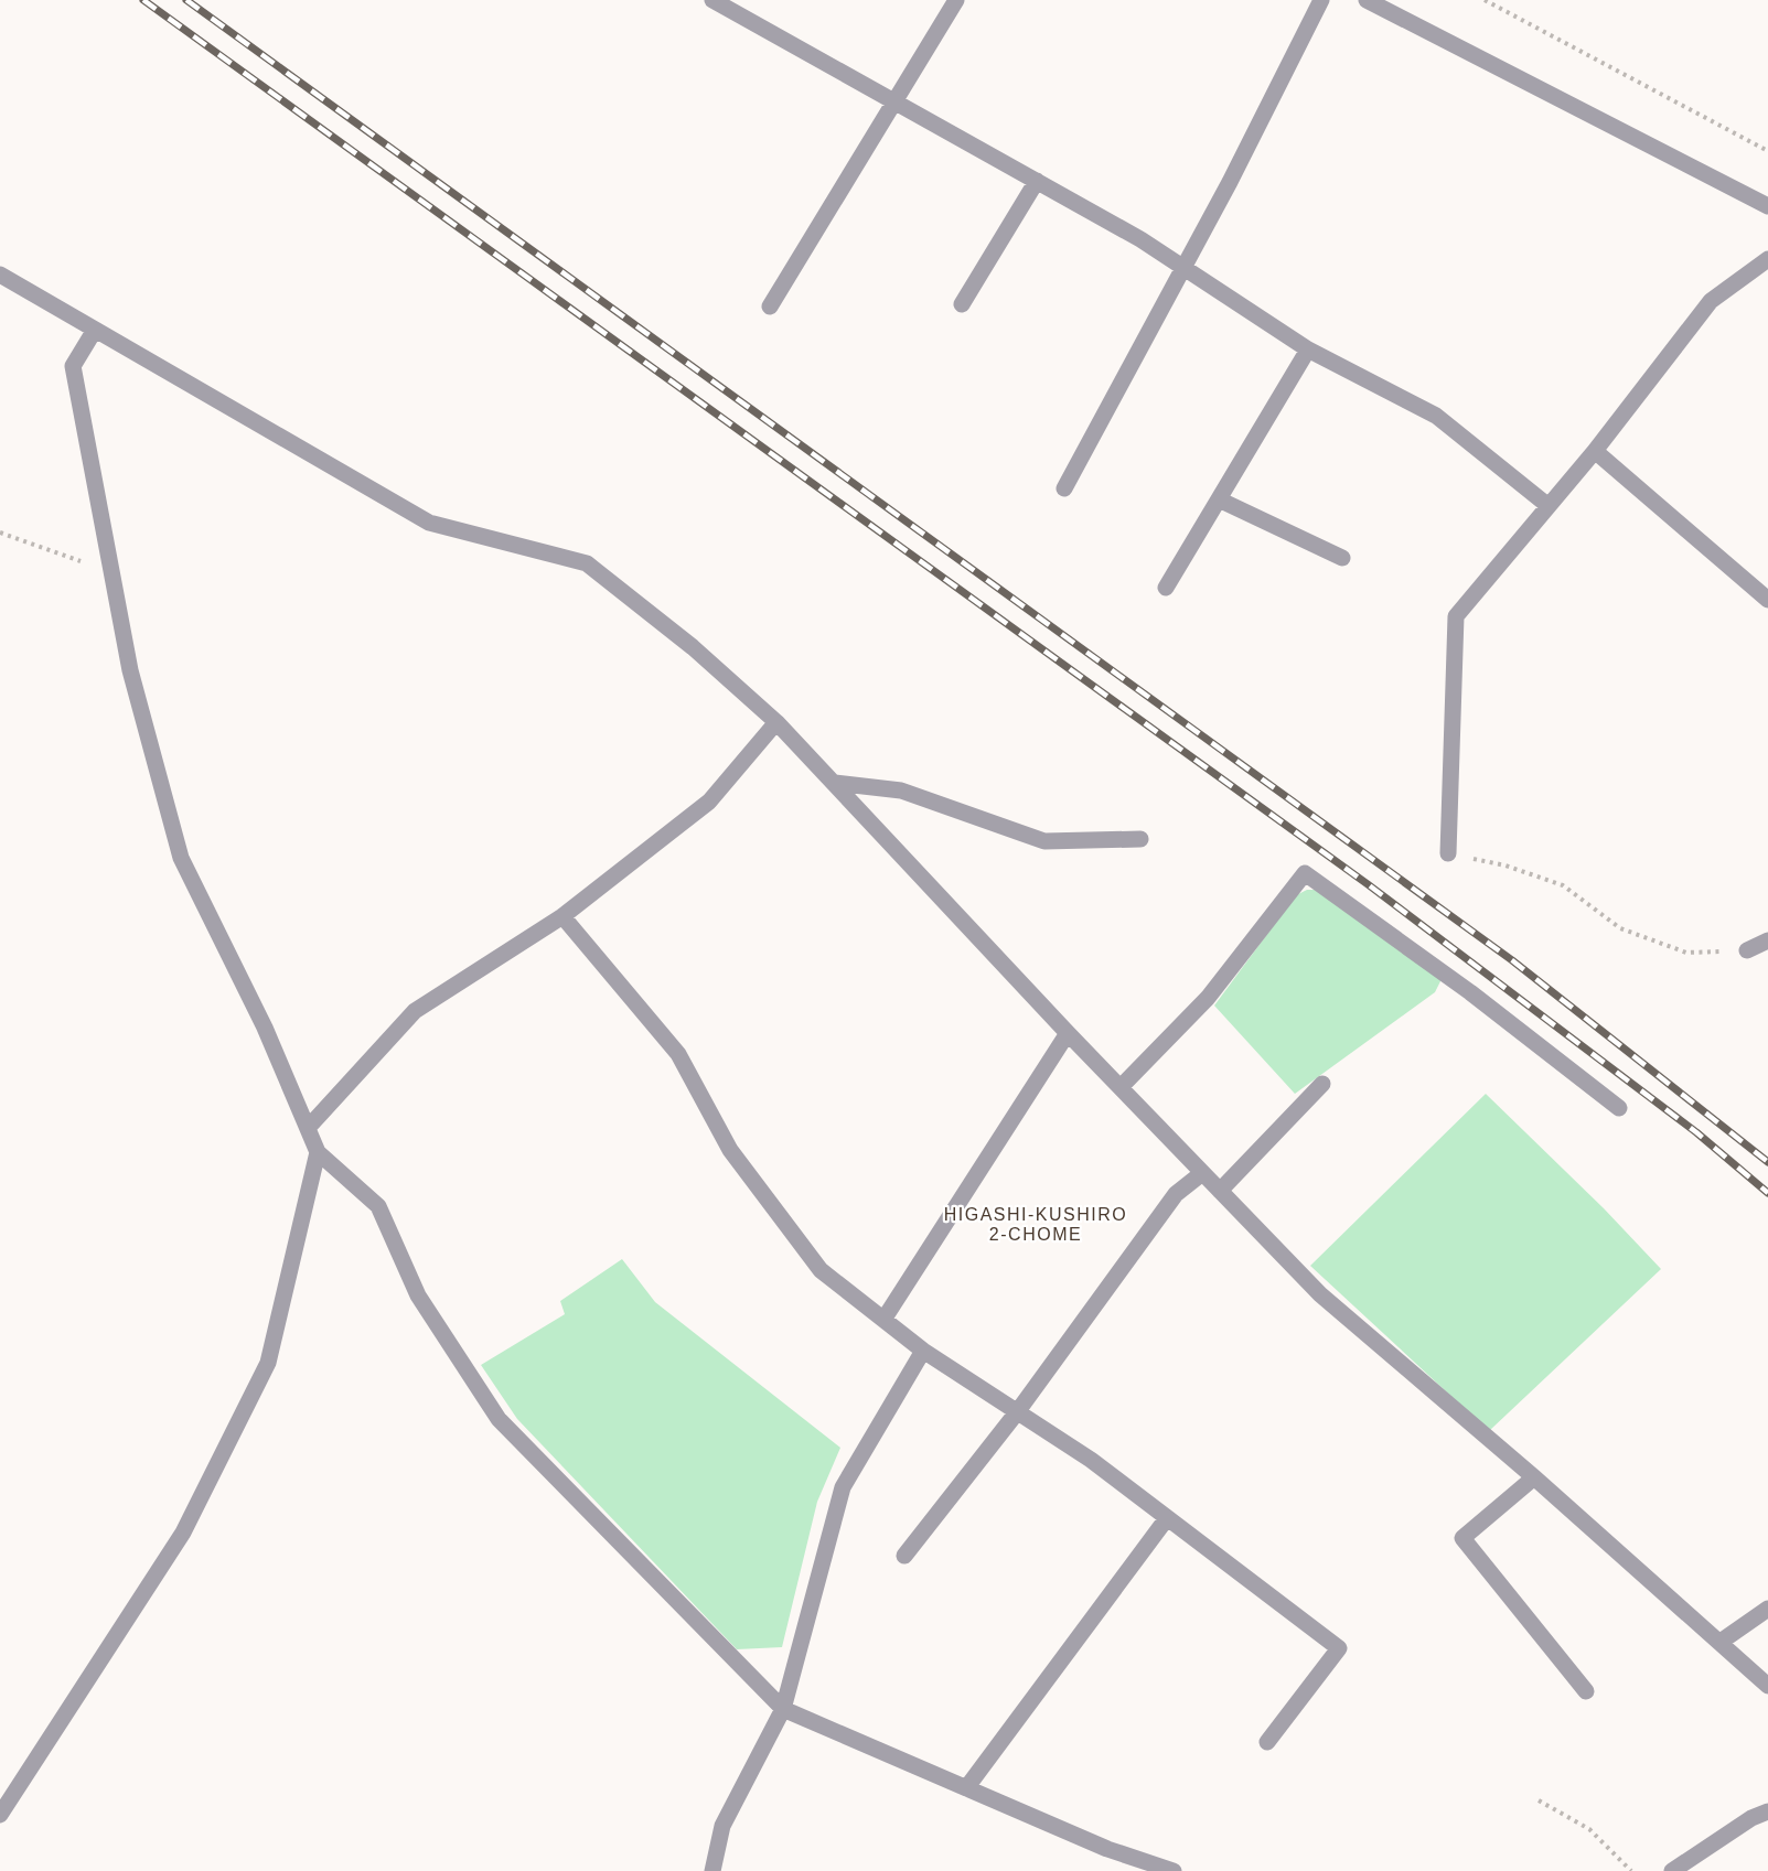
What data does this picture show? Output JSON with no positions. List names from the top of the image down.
{
  "districts": ["HIGASHI-KUSHIRO 2-CHOME"]
}
